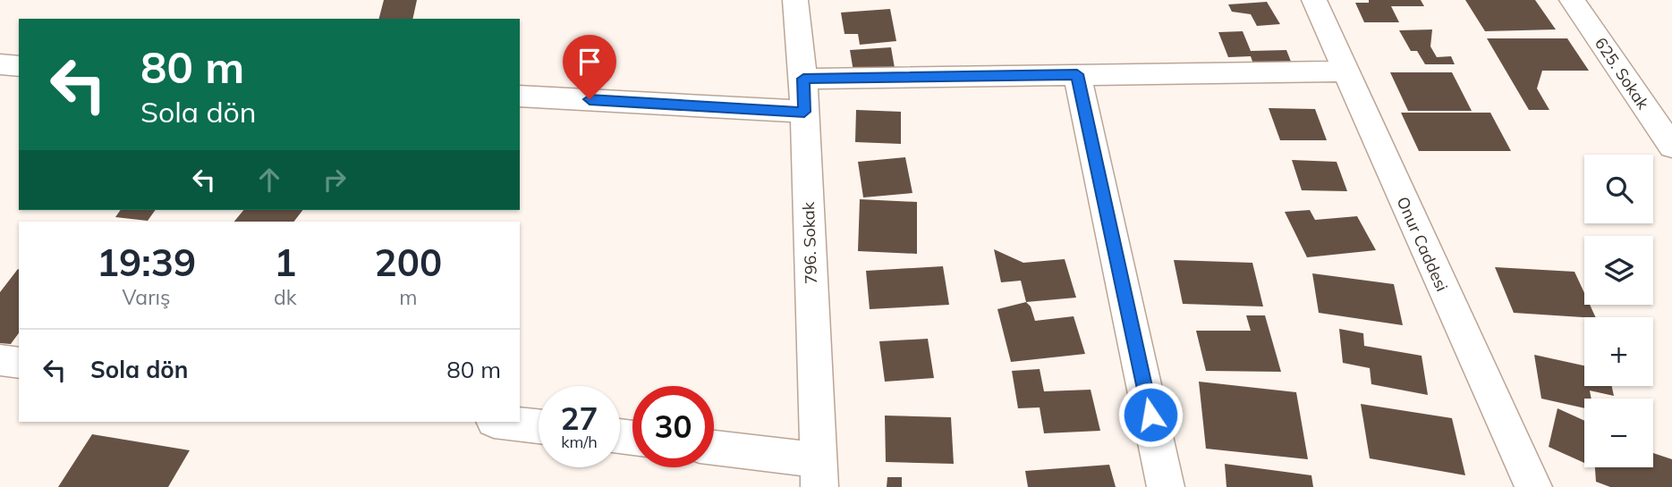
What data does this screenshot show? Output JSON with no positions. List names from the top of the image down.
{
  "streets": {
    "street": ["625. Sokak", "796. Sokak", "Onur Caddesi"]
  },
  "page": {
    "turn": ["80 m", "Sola dön"],
    "map_buttons": ["+", "−"],
    "eta": [
      "19:39",
      "Varış",
      "1",
      "dk",
      "200",
      "m"
    ],
    "list": [
      {
        "name": "Sola dön",
        "value": "80 m"
      }
    ],
    "speed": "27 km/h",
    "limit": "30"
  }
}
